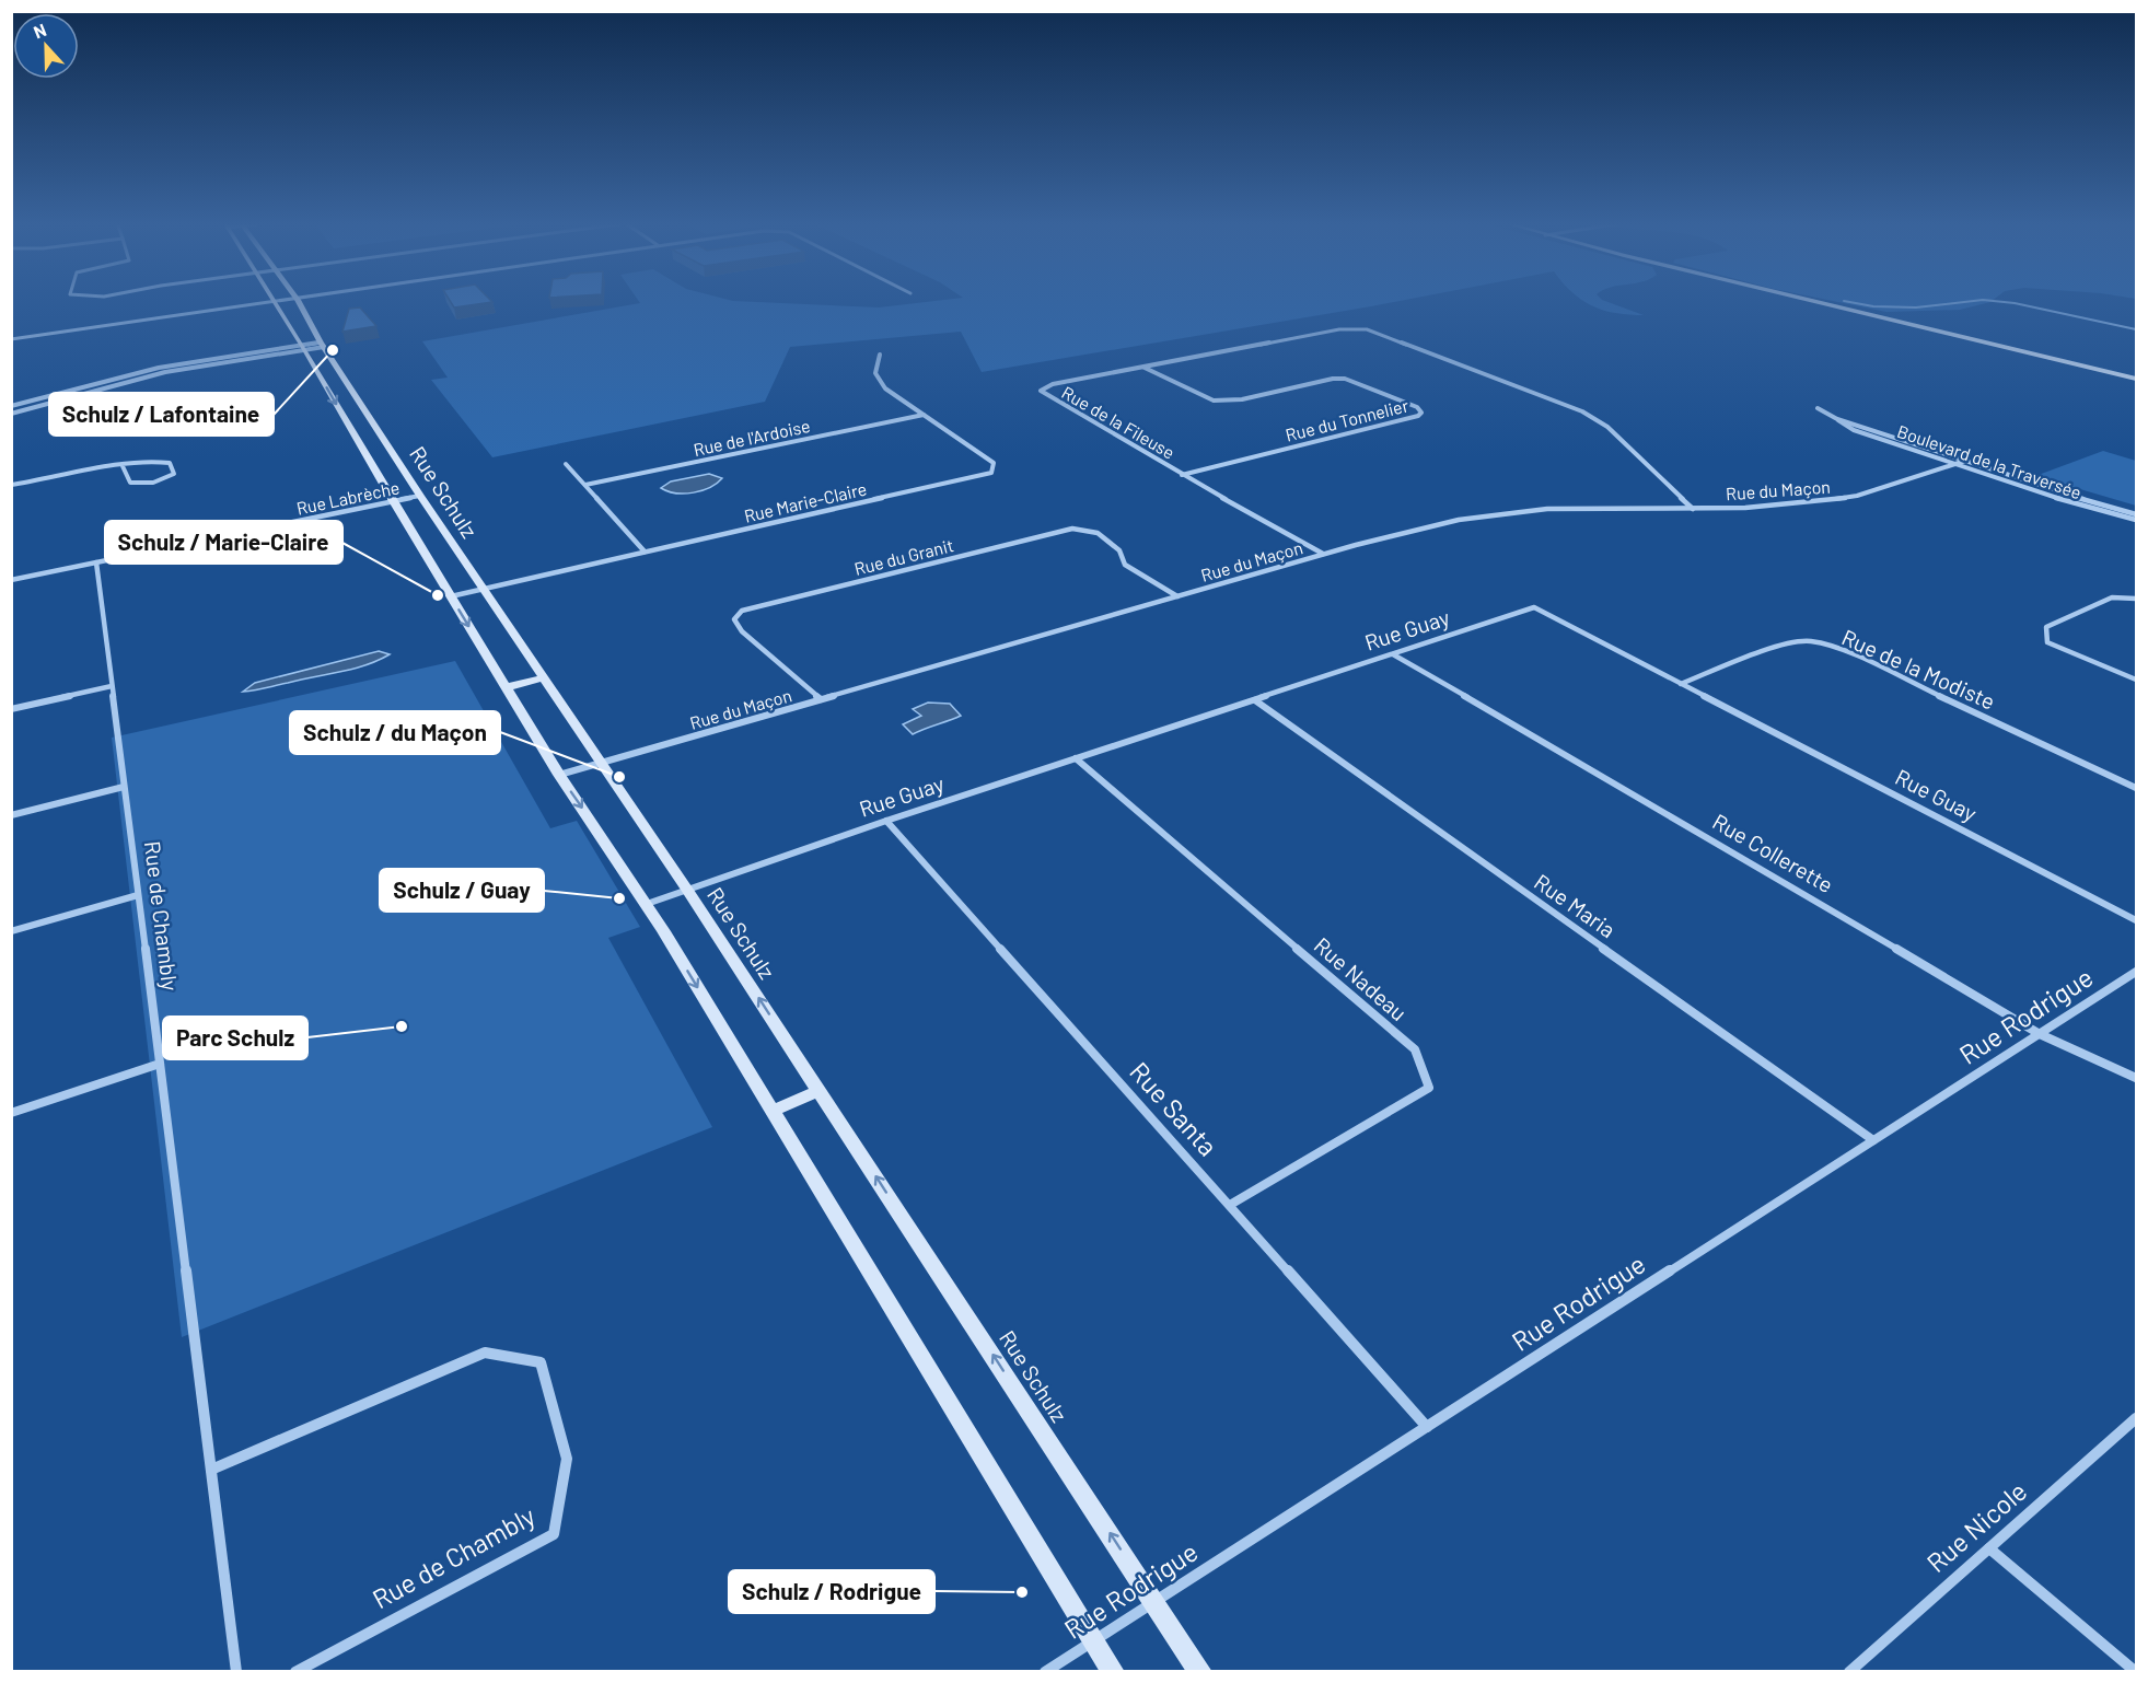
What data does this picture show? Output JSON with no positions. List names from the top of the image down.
{
  "streets": {
    "street": [
      "Rue du Tonnelier",
      "Rue de la Fileuse",
      "Rue de l'Ardoise",
      "Boulevard de la Traversée",
      "Rue du Maçon",
      "Rue Schulz",
      "Rue Labrèche",
      "Rue Marie-Claire",
      "Rue du Granit",
      "Rue Guay",
      "Rue de la Modiste",
      "Rue Collerette",
      "Rue Maria",
      "Rue de Chambly",
      "Rue Nadeau",
      "Rue Rodrigue",
      "Rue Santa",
      "Rue Nicole"
    ]
  },
  "crossings": [
    ["Rue du Tonnelier", "Rue de la Fileuse"],
    ["Rue de la Fileuse", "Rue du Maçon"],
    ["Rue de l'Ardoise", "Rue Marie-Claire"],
    ["Boulevard de la Traversée", "Rue du Maçon"],
    ["Rue du Maçon", "Rue Schulz"],
    ["Rue du Maçon", "Rue du Granit"],
    ["Rue Schulz", "Rue Labrèche"],
    ["Rue Schulz", "Rue Marie-Claire"],
    ["Rue Schulz", "Rue Guay"],
    ["Rue Schulz", "Rue Rodrigue"],
    ["Rue Labrèche", "Rue de Chambly"],
    ["Rue Guay", "Rue de la Modiste"],
    ["Rue Guay", "Rue Collerette"],
    ["Rue Guay", "Rue Maria"],
    ["Rue Guay", "Rue Nadeau"],
    ["Rue Guay", "Rue Santa"],
    ["Rue Collerette", "Rue Rodrigue"],
    ["Rue Maria", "Rue Rodrigue"],
    ["Rue Nadeau", "Rue Santa"],
    ["Rue Rodrigue", "Rue Santa"]
  ],
  "places": [
    "Schulz / Lafontaine",
    "Schulz / Marie-Claire",
    "Schulz / du Maçon",
    "Schulz / Guay",
    "Parc Schulz",
    "Schulz / Rodrigue"
  ],
  "north": "top"
}
